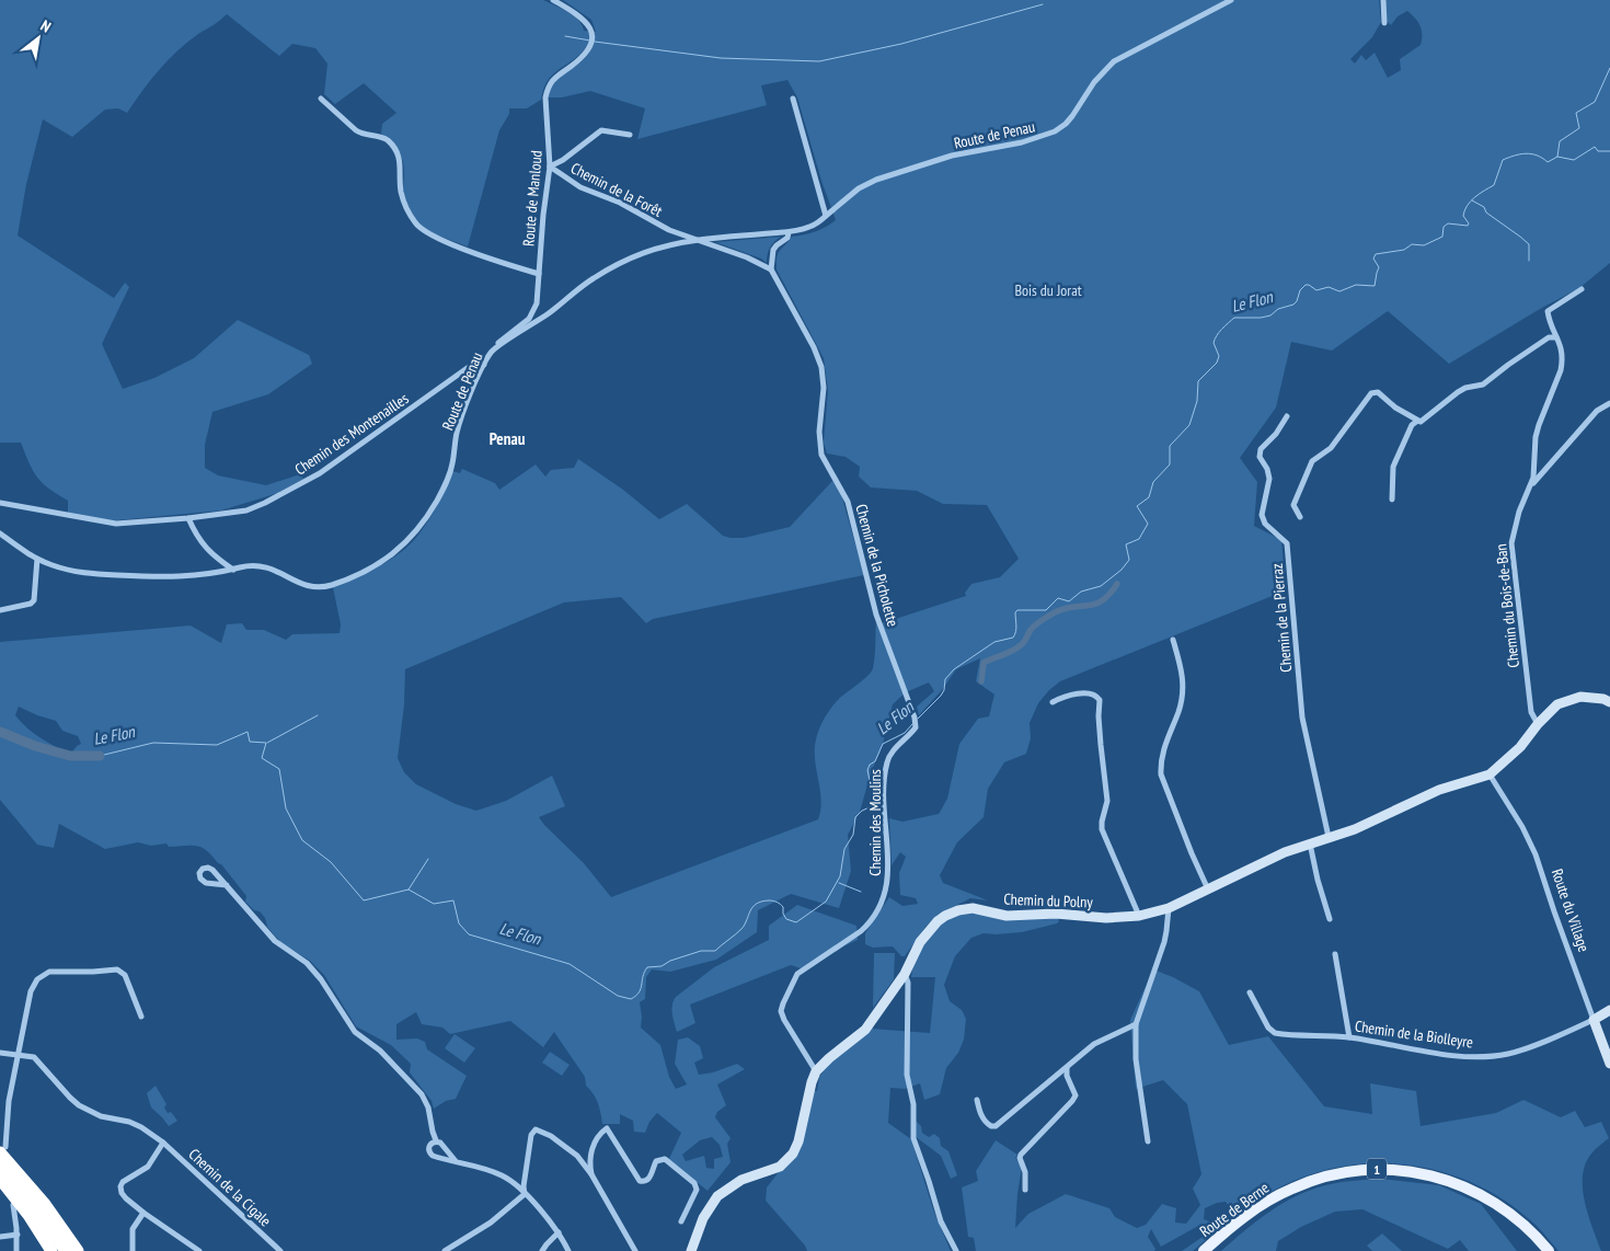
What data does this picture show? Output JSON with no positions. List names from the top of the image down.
{
  "streets": {
    "main road": ["1", "Route de Berne"],
    "street": [
      "Route de Penau",
      "Chemin de la Forêt",
      "Route de Manloud",
      "Chemin des Montenailles",
      "Chemin de la Picholette",
      "Chemin du Bois-de-Ban",
      "Chemin de la Pierraz",
      "Chemin des Moulins",
      "Chemin du Polny",
      "Route du Village",
      "Chemin de la Biolleyre",
      "Chemin de la Cigale"
    ]
  },
  "crossings": [
    ["Route de Penau", "Chemin de la Forêt"],
    ["Route de Penau", "Route de Manloud"],
    ["Route de Penau", "Chemin des Montenailles"],
    ["Chemin de la Forêt", "Route de Manloud"],
    ["Chemin de la Forêt", "Chemin de la Picholette"],
    ["Chemin de la Picholette", "Chemin des Moulins"],
    ["Chemin de la Pierraz", "Chemin du Polny"],
    ["Chemin des Moulins", "Chemin du Polny"],
    ["Chemin du Polny", "Route du Village"],
    ["Route du Village", "Chemin de la Biolleyre"]
  ],
  "districts": ["Penau"],
  "water": ["Le Flon"],
  "parks": ["Bois du Jorat"],
  "north": "top right"
}
